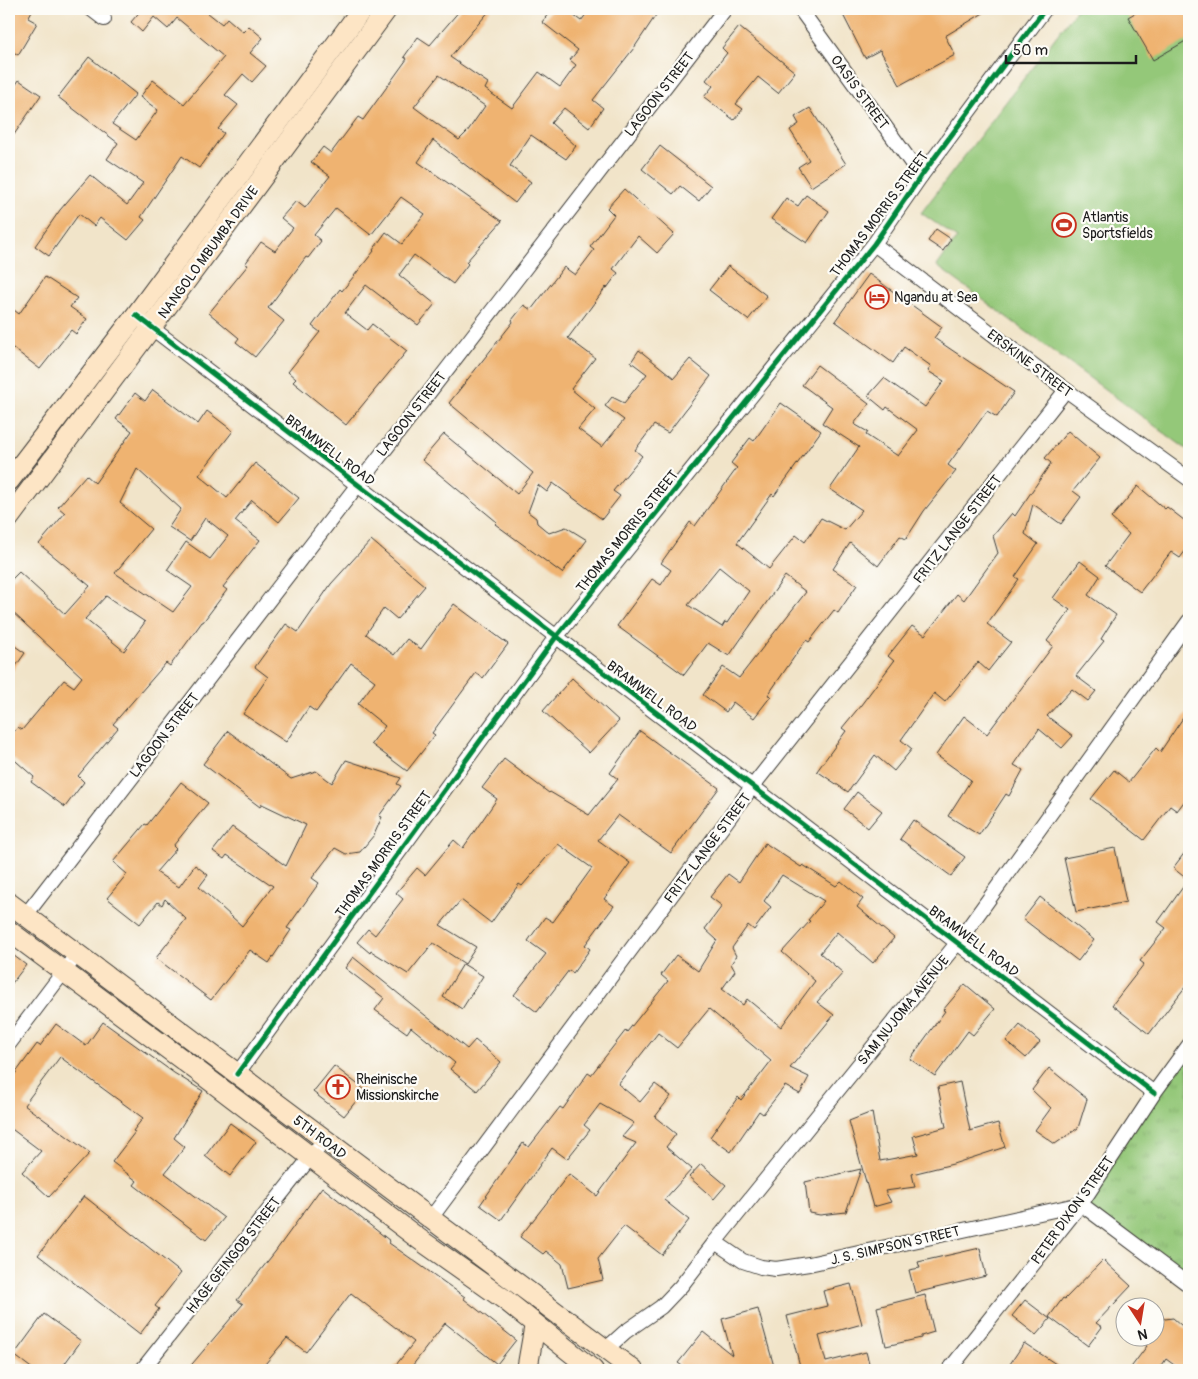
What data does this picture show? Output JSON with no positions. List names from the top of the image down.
{
  "streets": {
    "main road": ["NANGOLO MBUMBA DRIVE", "SAM NUJOMA AVENUE", "5TH ROAD"],
    "street": [
      "OASIS STREET",
      "LAGOON STREET",
      "THOMAS MORRIS STREET",
      "ERSKINE STREET",
      "BRAMWELL ROAD",
      "FRITZ LANGE STREET",
      "PETER DIXON STREET",
      "J. S. SIMPSON STREET",
      "HAGE GEINGOB STREET"
    ]
  },
  "crossings": [
    ["OASIS STREET", "THOMAS MORRIS STREET"],
    ["LAGOON STREET", "BRAMWELL ROAD"],
    ["LAGOON STREET", "5TH ROAD"],
    ["THOMAS MORRIS STREET", "ERSKINE STREET"],
    ["THOMAS MORRIS STREET", "BRAMWELL ROAD"],
    ["THOMAS MORRIS STREET", "5TH ROAD"],
    ["NANGOLO MBUMBA DRIVE", "BRAMWELL ROAD"],
    ["ERSKINE STREET", "FRITZ LANGE STREET"],
    ["BRAMWELL ROAD", "FRITZ LANGE STREET"],
    ["BRAMWELL ROAD", "SAM NUJOMA AVENUE"],
    ["BRAMWELL ROAD", "PETER DIXON STREET"],
    ["FRITZ LANGE STREET", "5TH ROAD"],
    ["SAM NUJOMA AVENUE", "5TH ROAD"],
    ["SAM NUJOMA AVENUE", "J. S. SIMPSON STREET"],
    ["5TH ROAD", "HAGE GEINGOB STREET"],
    ["PETER DIXON STREET", "J. S. SIMPSON STREET"]
  ],
  "places": {
    "sports": ["Atlantis Sportsfields"],
    "hotel": ["Ngandu at Sea"],
    "church": ["Rheinische Missionskirche"]
  },
  "scale_bar": "50 m",
  "north": "bottom"
}
